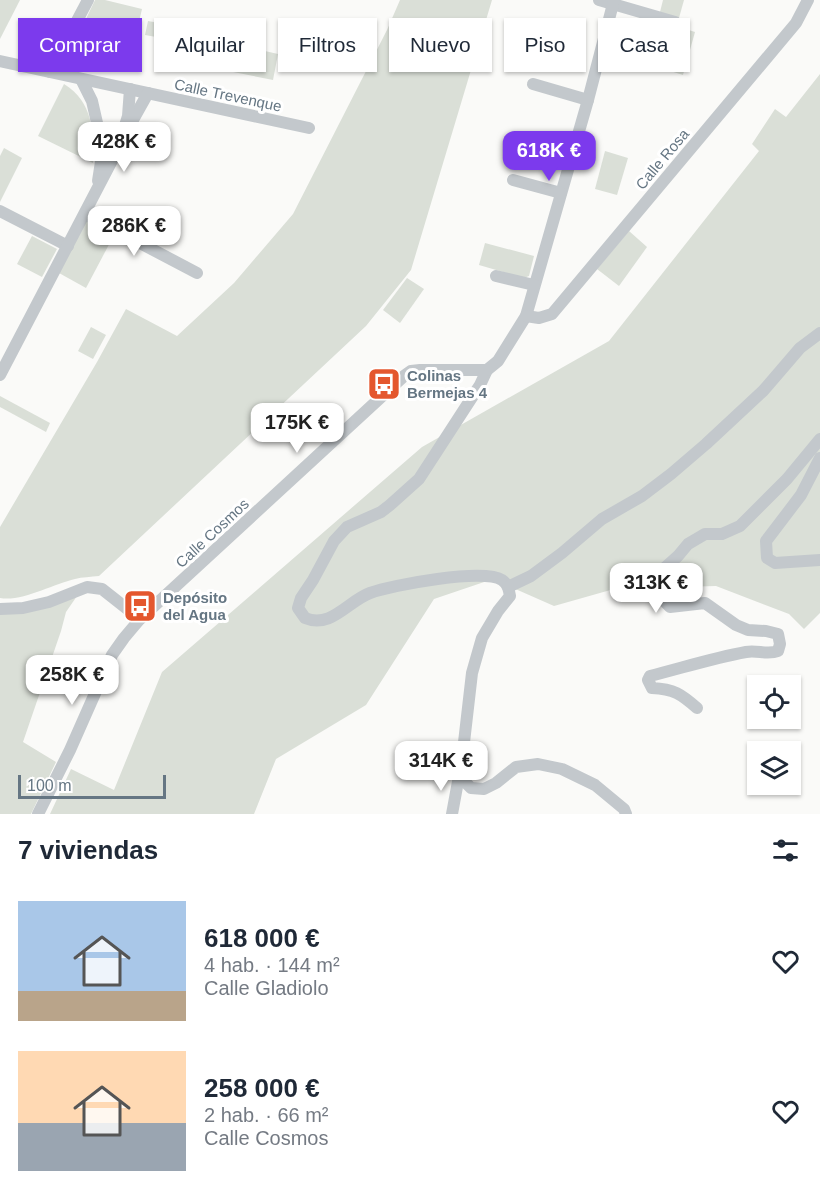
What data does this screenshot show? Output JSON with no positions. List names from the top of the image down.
{
  "streets": {
    "street": ["Calle Trevenque", "Calle Rosa", "Calle Cosmos"]
  },
  "places": {
    "bus stop": ["Colinas Bermejas 4", "Depósito del Agua"]
  },
  "scale_bar": "100 m",
  "page": {
    "chip": [
      "Comprar",
      "Alquilar",
      "Filtros",
      "Nuevo",
      "Piso",
      "Casa"
    ],
    "price": [
      "428K €",
      "618K €",
      "286K €",
      "175K €",
      "313K €",
      "258K €",
      "314K €"
    ],
    "scale": "100 m",
    "heading": "7 viviendas",
    "list": [
      {
        "name": "618 000 €",
        "note": "4 hab. · 144 m² · Calle Gladiolo"
      },
      {
        "name": "258 000 €",
        "note": "2 hab. · 66 m² · Calle Cosmos"
      }
    ]
  }
}
